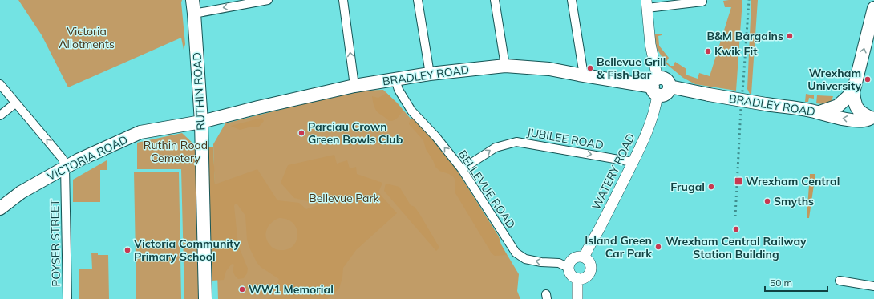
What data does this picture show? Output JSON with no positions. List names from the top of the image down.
{
  "streets": {
    "main road": ["BRADLEY ROAD", "RUTHIN ROAD", "VICTORIA ROAD"],
    "street": [
      "JUBILEE ROAD",
      "WATERY ROAD",
      "BELLEVUE ROAD",
      "POYSER STREET"
    ]
  },
  "crossings": [
    ["BRADLEY ROAD", "RUTHIN ROAD"],
    ["BRADLEY ROAD", "VICTORIA ROAD"],
    ["BRADLEY ROAD", "WATERY ROAD"],
    ["BRADLEY ROAD", "BELLEVUE ROAD"],
    ["RUTHIN ROAD", "VICTORIA ROAD"],
    ["JUBILEE ROAD", "WATERY ROAD"],
    ["JUBILEE ROAD", "BELLEVUE ROAD"],
    ["VICTORIA ROAD", "POYSER STREET"],
    ["WATERY ROAD", "BELLEVUE ROAD"]
  ],
  "one_way": ["JUBILEE ROAD", "BELLEVUE ROAD"],
  "parks": ["Victoria Allotments", "Ruthin Road Cemetery", "Bellevue Park"],
  "places": {
    "other": [
      "B&M Bargains",
      "Kwik Fit",
      "Bellevue Grill & Fish Bar",
      "Wrexham University",
      "Parciau Crown Green Bowls Club",
      "Frugal",
      "Smyths",
      "Wrexham Central Railway Station Building",
      "Island Green Car Park",
      "Victoria Community Primary School",
      "WW1 Memorial"
    ],
    "transit": ["Wrexham Central"]
  },
  "scale_bar": "50 m"
}
